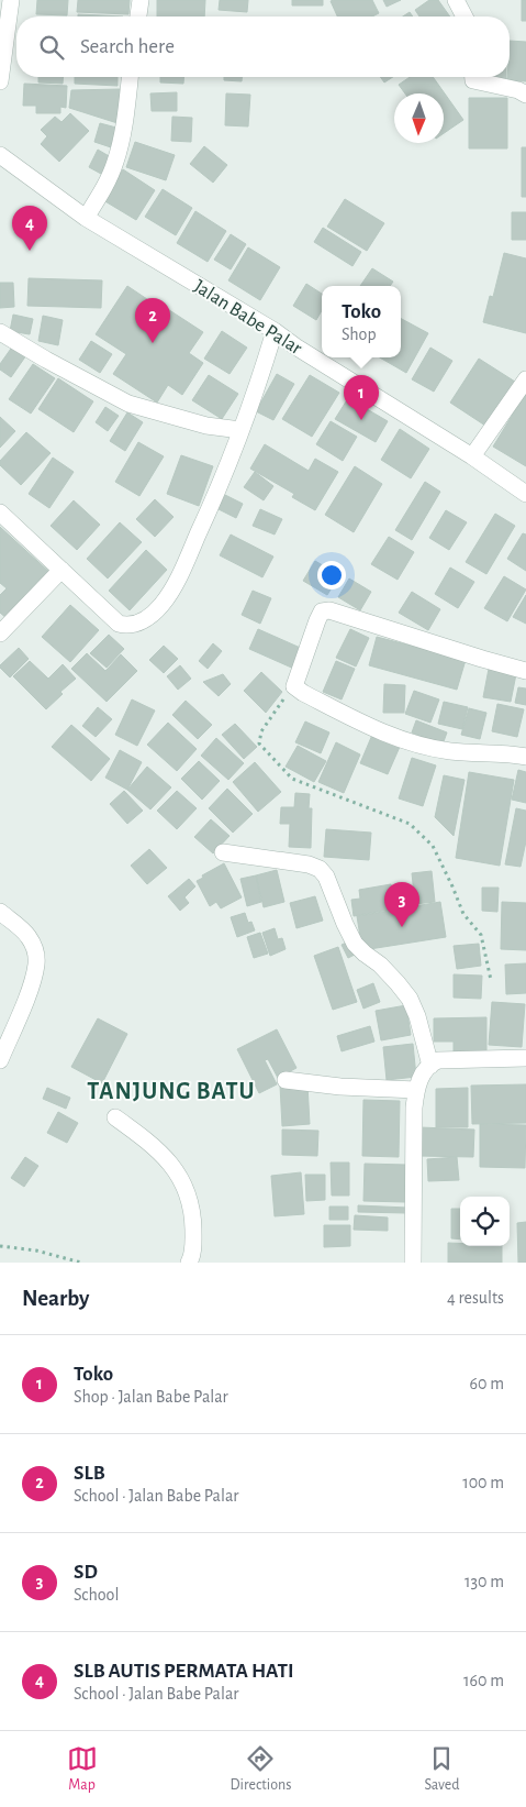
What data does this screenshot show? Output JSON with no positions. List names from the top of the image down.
{
  "streets": {
    "street": ["Jalan Babe Palar"]
  },
  "districts": ["TANJUNG BATU"],
  "north": "bottom",
  "page": {
    "search": "Search here",
    "pins": [
      "4",
      "2",
      "1",
      "3"
    ],
    "popup": ["Toko", "Shop"],
    "heading": ["Nearby", "4 results"],
    "list": [
      {
        "mark": "1",
        "name": "Toko",
        "note": "Shop · Jalan Babe Palar",
        "value": "60 m"
      },
      {
        "mark": "2",
        "name": "SLB",
        "note": "School · Jalan Babe Palar",
        "value": "100 m"
      },
      {
        "mark": "3",
        "name": "SD",
        "note": "School",
        "value": "130 m"
      },
      {
        "mark": "4",
        "name": "SLB AUTIS PERMATA HATI",
        "note": "School · Jalan Babe Palar",
        "value": "160 m"
      }
    ],
    "nav": ["Map", "Directions", "Saved"]
  }
}
